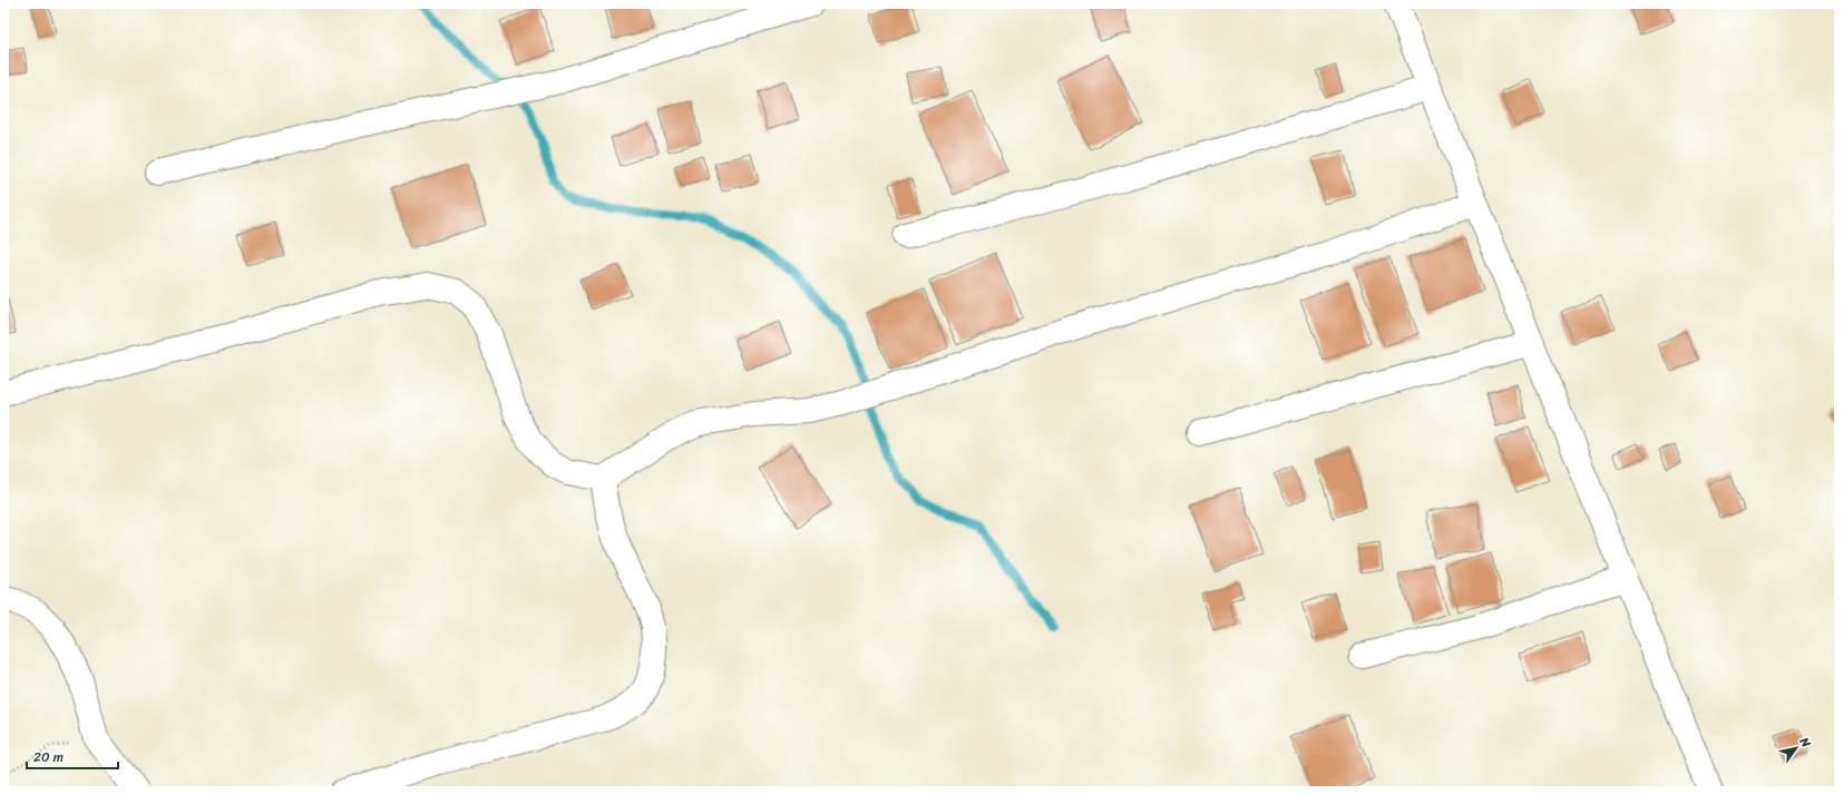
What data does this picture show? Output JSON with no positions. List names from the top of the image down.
{
  "scale_bar": "20 m",
  "north": "top right"
}
